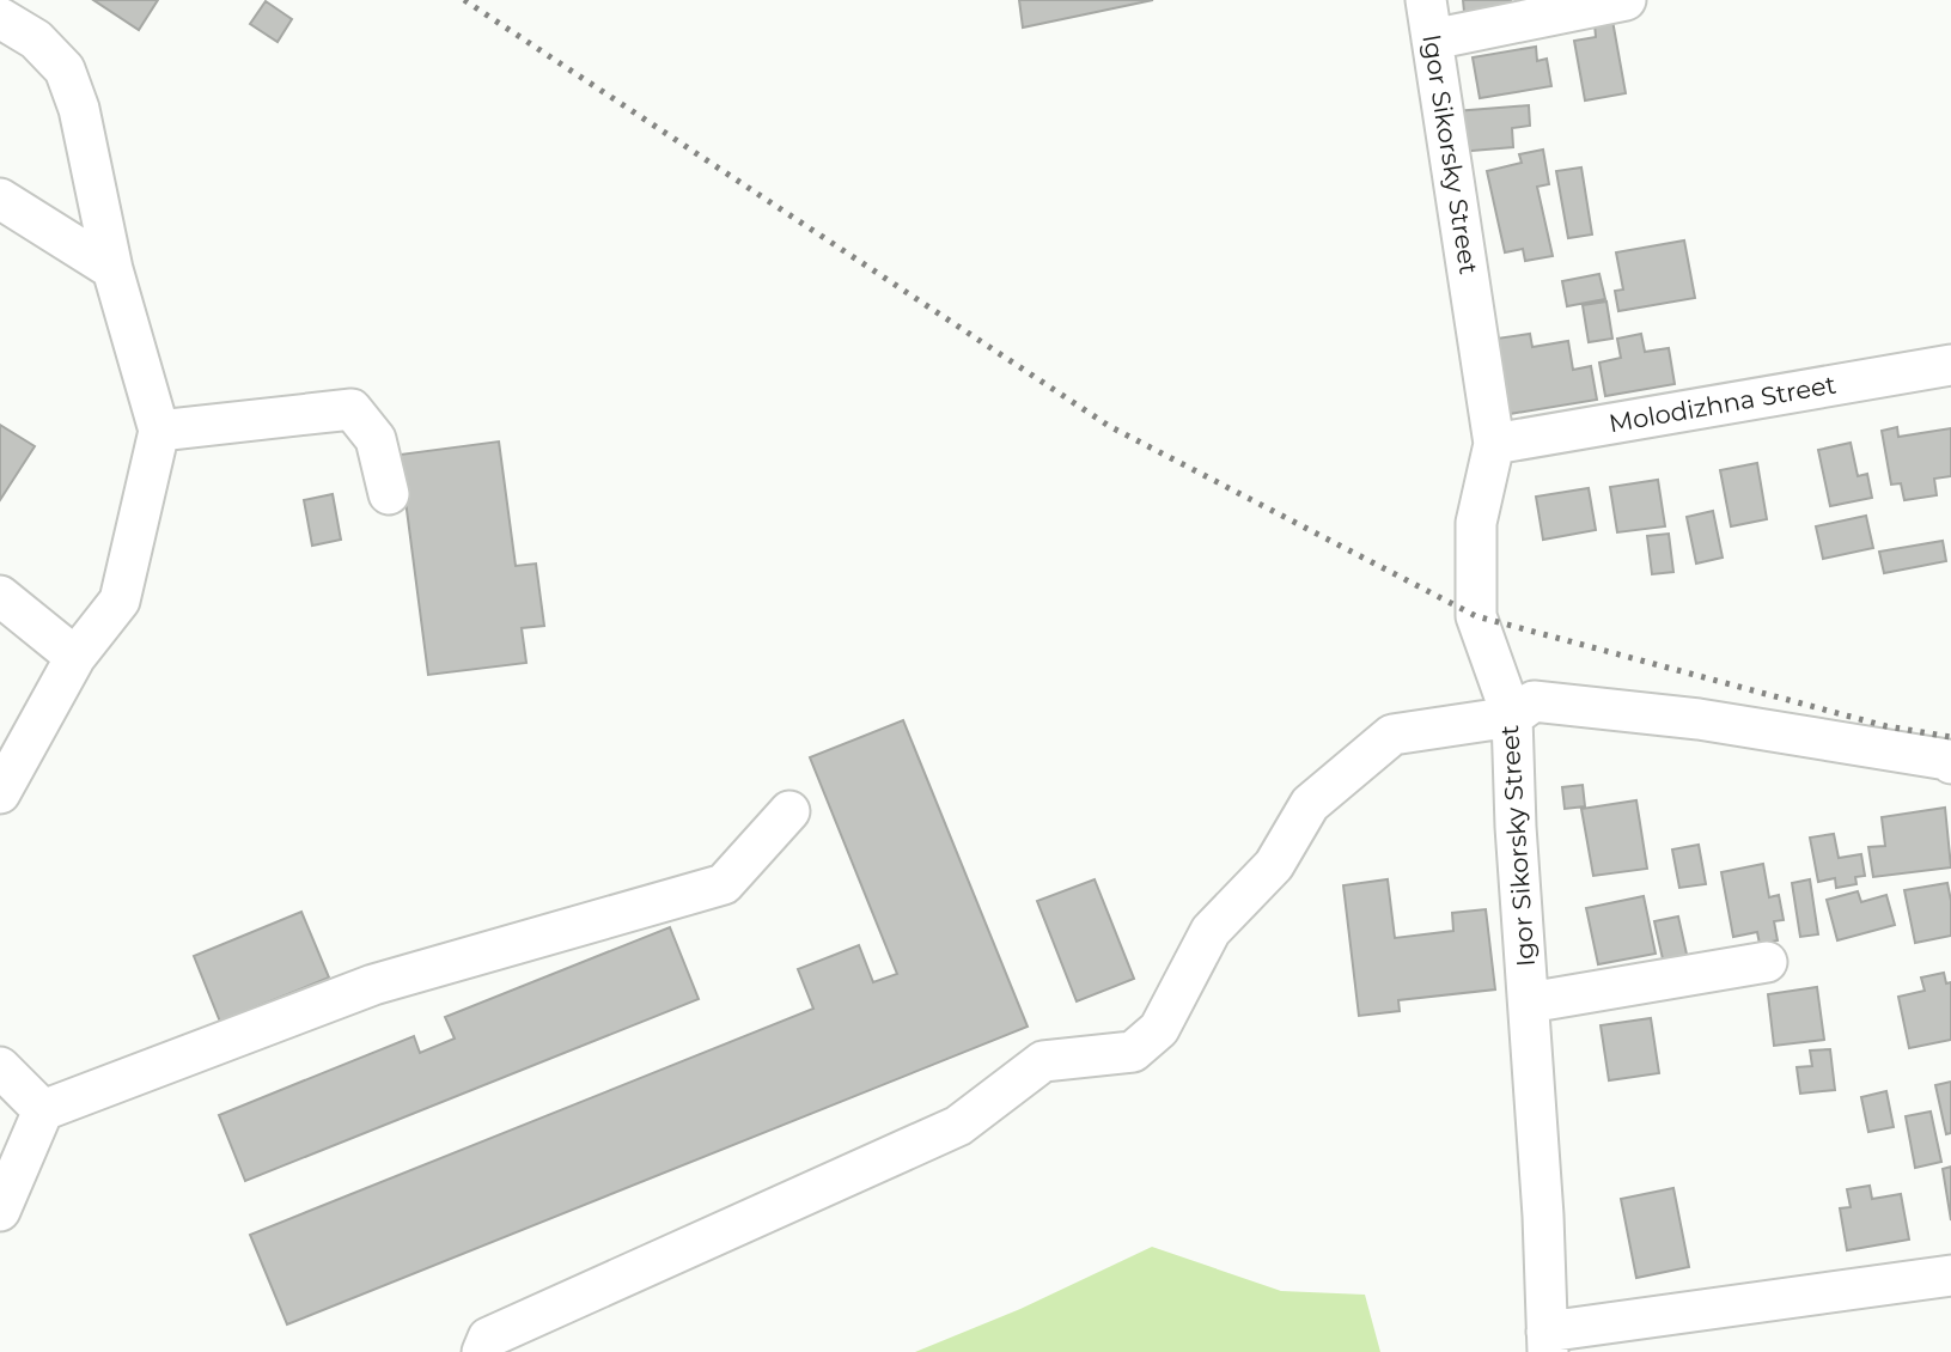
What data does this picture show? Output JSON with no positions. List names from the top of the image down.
{
  "streets": {
    "street": ["Igor Sikorsky Street", "Molodizhna Street"]
  },
  "crossings": [
    ["Igor Sikorsky Street", "Molodizhna Street"]
  ]
}
